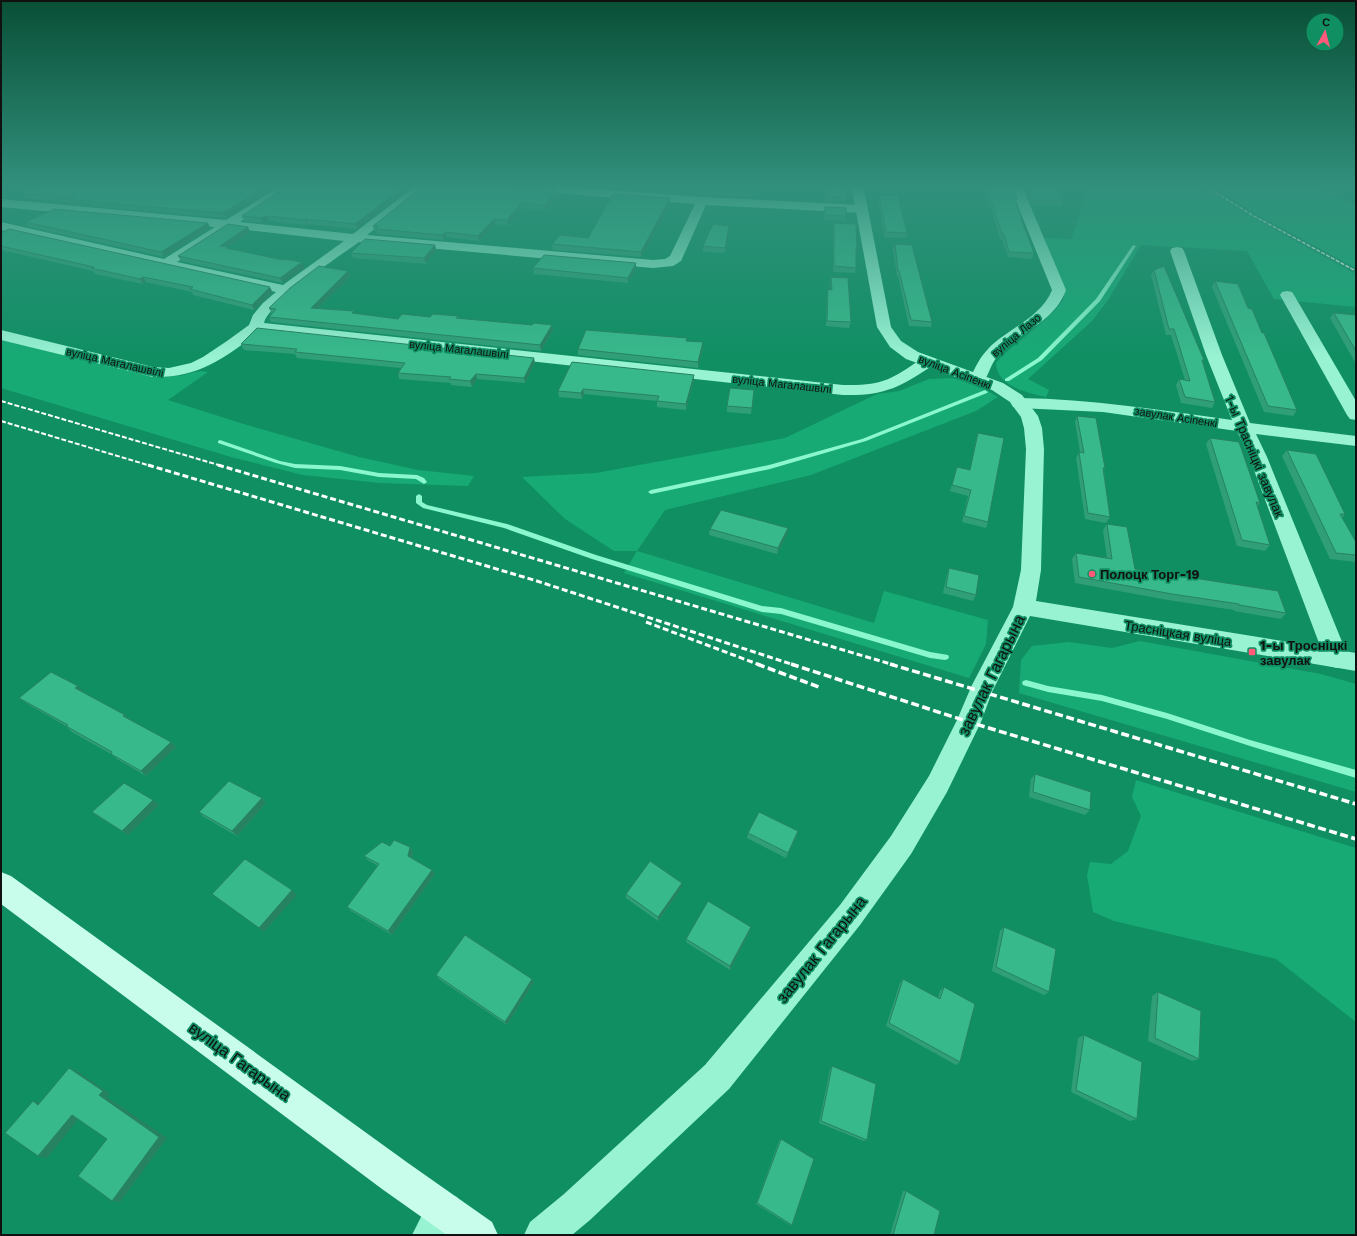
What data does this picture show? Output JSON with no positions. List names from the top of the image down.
{
  "streets": {
    "main road": ["вуліца Гагарына"],
    "street": [
      "вуліца Лазо",
      "вуліца Магалашвілі",
      "вуліца Асіпенкі",
      "завулак Асіпенкі",
      "1-ы Трасніцкі завулак",
      "Трасніцкая вуліца",
      "завулак Гагарына"
    ]
  },
  "crossings": [
    ["вуліца Лазо", "вуліца Асіпенкі"],
    ["вуліца Магалашвілі", "вуліца Асіпенкі"],
    ["вуліца Асіпенкі", "завулак Асіпенкі"],
    ["вуліца Асіпенкі", "Трасніцкая вуліца"],
    ["вуліца Асіпенкі", "завулак Гагарына"],
    ["завулак Асіпенкі", "1-ы Трасніцкі завулак"],
    ["1-ы Трасніцкі завулак", "Трасніцкая вуліца"],
    ["Трасніцкая вуліца", "завулак Гагарына"]
  ],
  "places": {
    "other": ["Полоцк Торг-19"],
    "transit": ["1-ы Тросніцкі завулак"]
  },
  "north": "top"
}
